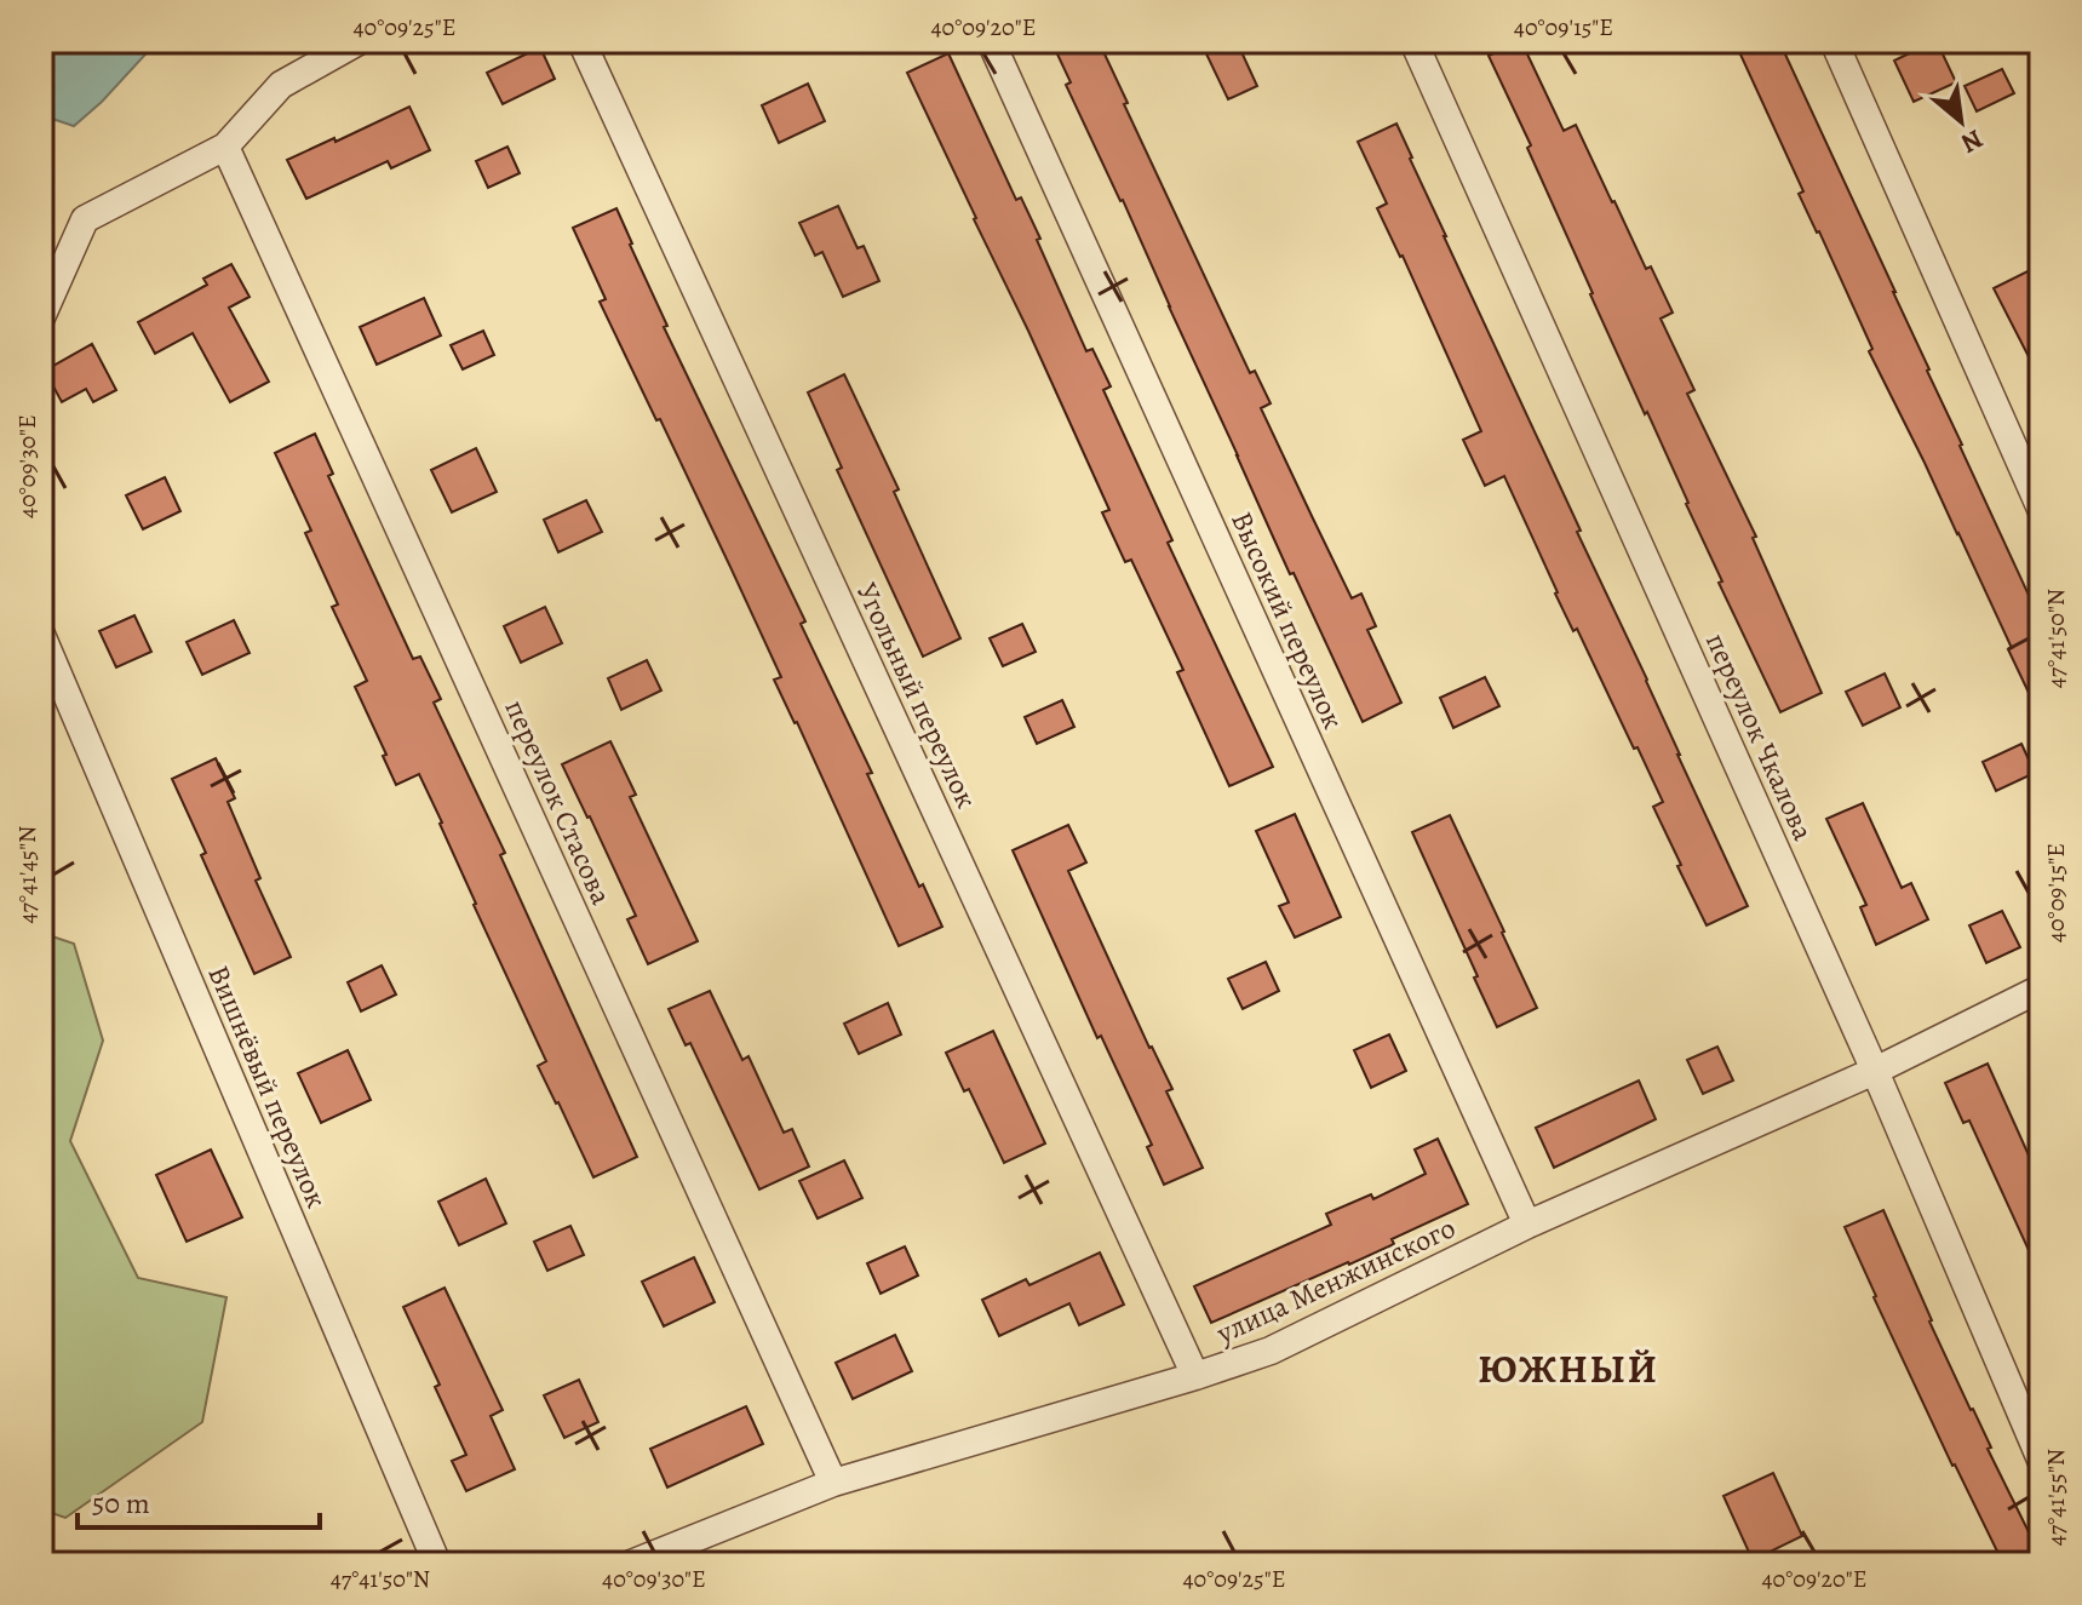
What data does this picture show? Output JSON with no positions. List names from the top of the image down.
{
  "streets": {
    "street": [
      "Высокий переулок",
      "Угольный переулок",
      "переулок Чкалова",
      "переулок Стасова",
      "Вишнёвый переулок",
      "улица Менжинского"
    ]
  },
  "crossings": [
    ["Высокий переулок", "улица Менжинского"],
    ["Угольный переулок", "улица Менжинского"],
    ["переулок Чкалова", "улица Менжинского"],
    ["переулок Стасова", "улица Менжинского"]
  ],
  "districts": ["ЮЖНЫЙ"],
  "scale_bar": "50 m",
  "north": "bottom right",
  "coordinates": [
    "40°09'25\"E",
    "40°09'20\"E",
    "40°09'15\"E",
    "40°09'30\"E",
    "47°41'50\"N",
    "47°41'45\"N",
    "47°41'55\"N"
  ]
}
